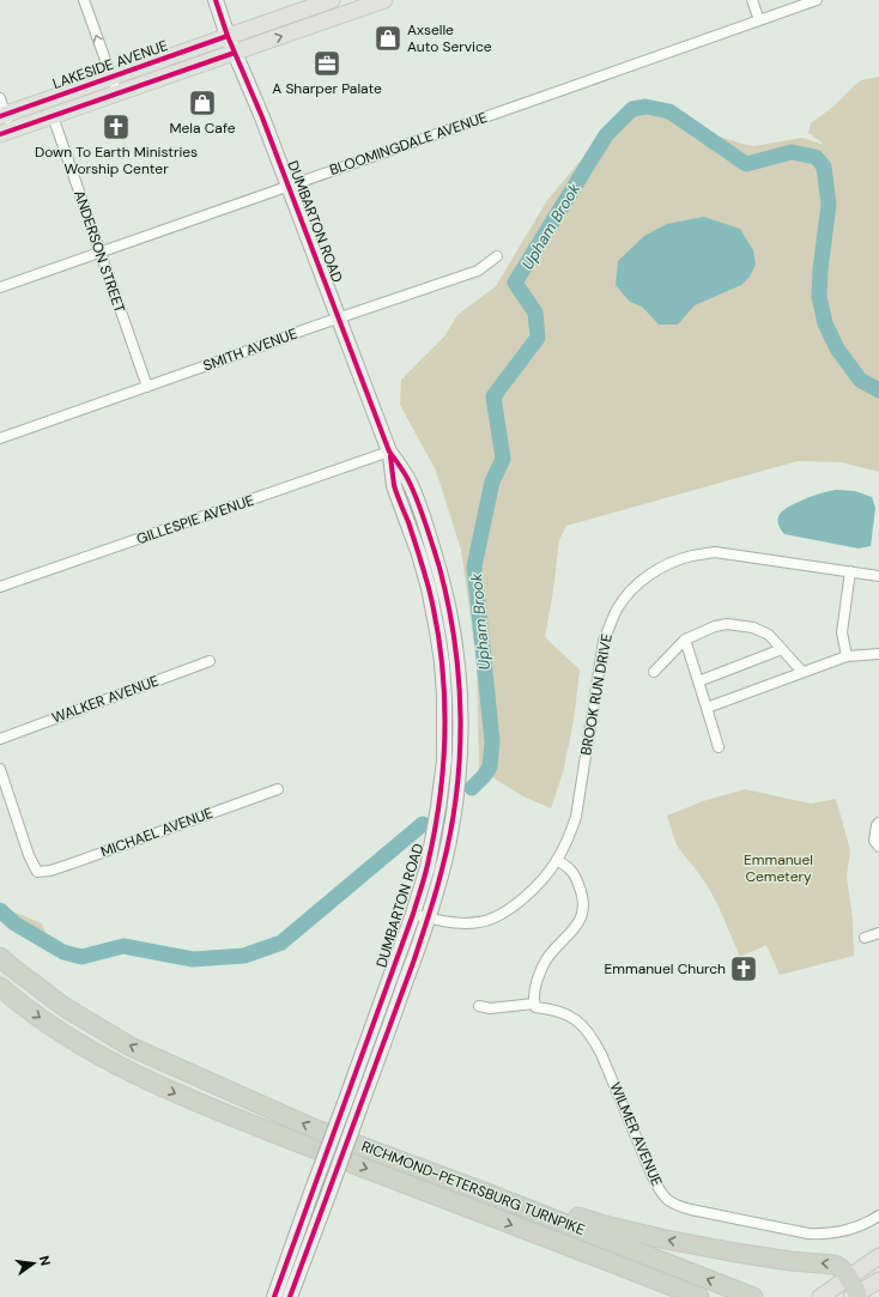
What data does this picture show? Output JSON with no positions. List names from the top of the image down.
{
  "streets": {
    "highway": ["RICHMOND-PETERSBURG TURNPIKE"],
    "main road": ["LAKESIDE AVENUE", "DUMBARTON ROAD"],
    "street": [
      "BLOOMINGDALE AVENUE",
      "ANDERSON STREET",
      "SMITH AVENUE",
      "GILLESPIE AVENUE",
      "BROOK RUN DRIVE",
      "WALKER AVENUE",
      "MICHAEL AVENUE",
      "WILMER AVENUE"
    ]
  },
  "crossings": [
    ["LAKESIDE AVENUE", "DUMBARTON ROAD"],
    ["LAKESIDE AVENUE", "ANDERSON STREET"],
    ["BLOOMINGDALE AVENUE", "DUMBARTON ROAD"],
    ["BLOOMINGDALE AVENUE", "ANDERSON STREET"],
    ["DUMBARTON ROAD", "SMITH AVENUE"],
    ["DUMBARTON ROAD", "GILLESPIE AVENUE"],
    ["ANDERSON STREET", "SMITH AVENUE"]
  ],
  "water": ["Upham Brook"],
  "parks": ["Emmanuel Cemetery"],
  "places": {
    "shop": ["Axselle Auto Service", "Mela Cafe"],
    "office": ["A Sharper Palate"],
    "church": ["Down To Earth Ministries Worship Center", "Emmanuel Church"]
  },
  "north": "right"
}
